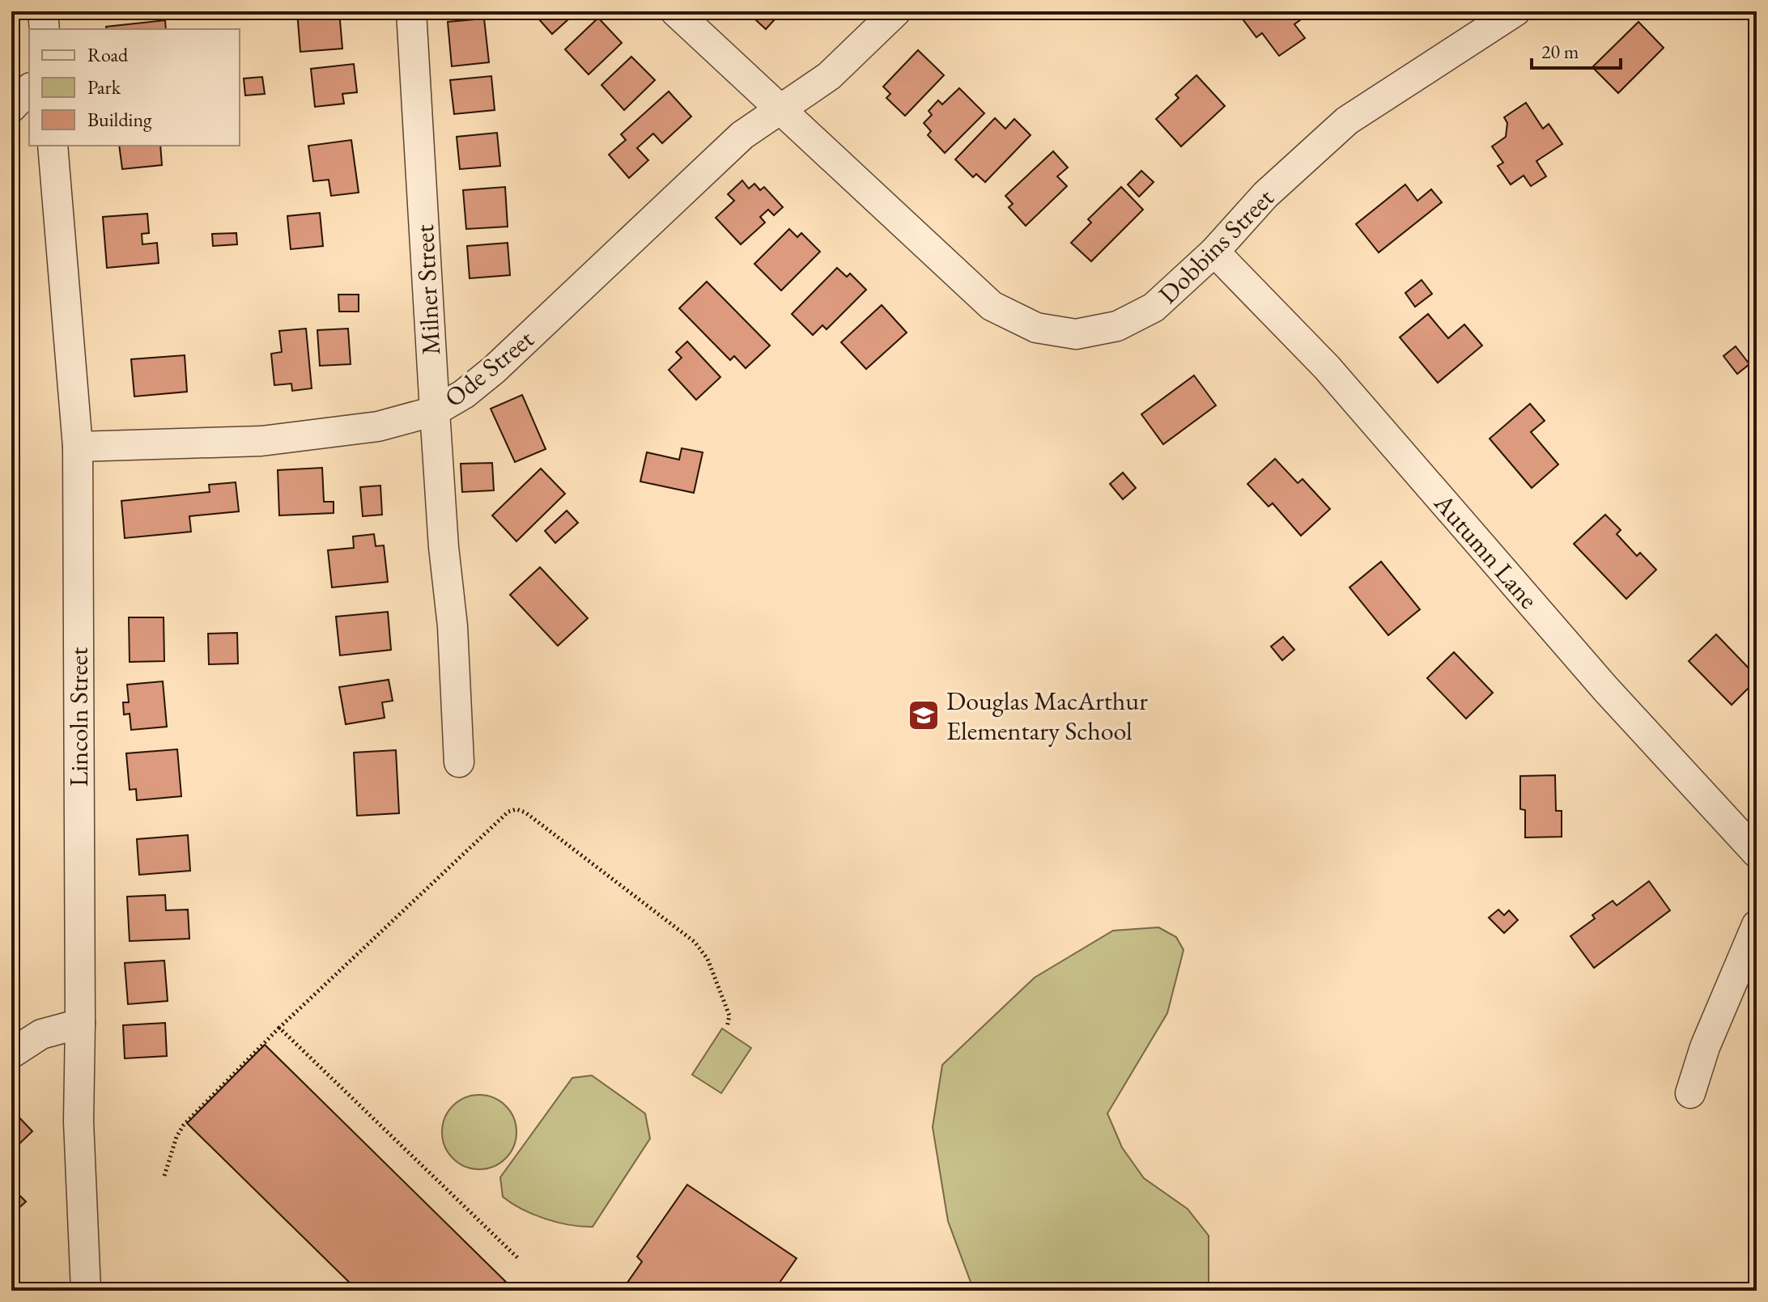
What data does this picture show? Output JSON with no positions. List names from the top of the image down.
{
  "streets": {
    "street": [
      "Dobbins Street",
      "Milner Street",
      "Ode Street",
      "Autumn Lane",
      "Lincoln Street"
    ]
  },
  "crossings": [
    ["Dobbins Street", "Ode Street"],
    ["Dobbins Street", "Autumn Lane"],
    ["Milner Street", "Ode Street"],
    ["Ode Street", "Lincoln Street"]
  ],
  "places": {
    "school or university": ["Douglas MacArthur Elementary School"]
  },
  "legend": ["Road", "Park", "Building"],
  "scale_bar": "20 m"
}
